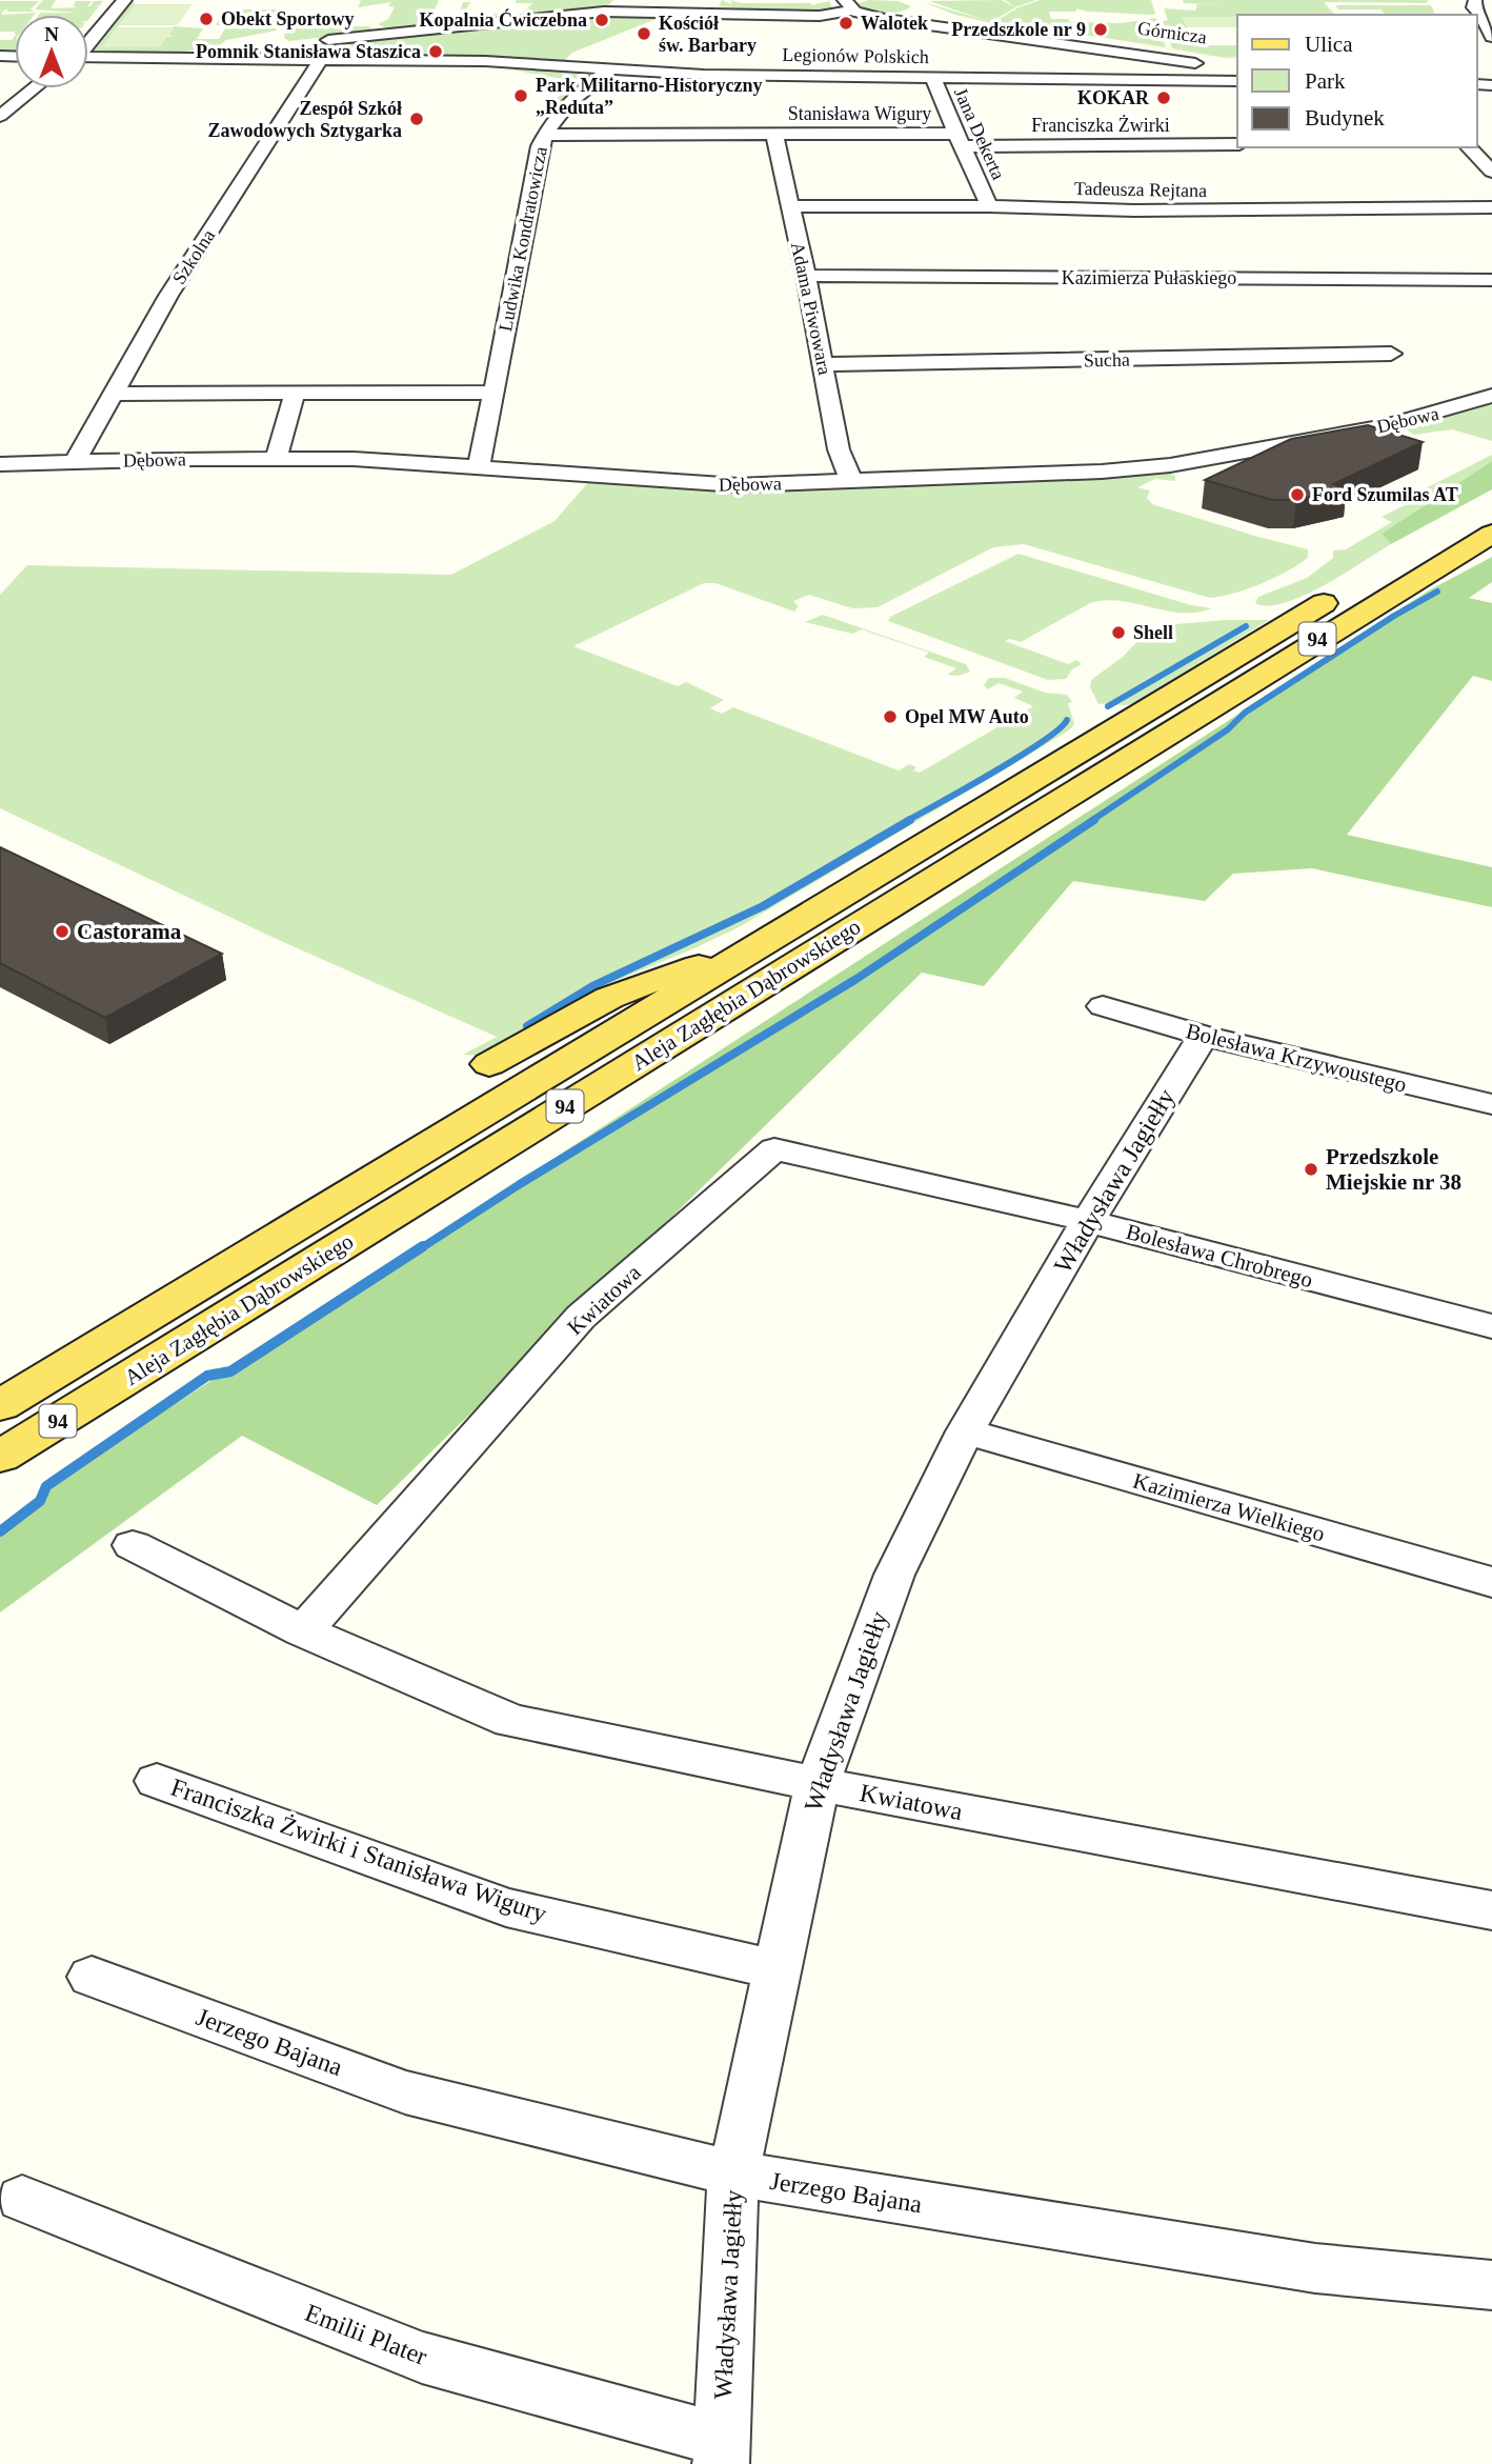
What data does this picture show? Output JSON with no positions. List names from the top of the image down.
{
  "streets": {
    "main road": ["94", "Aleja Zagłębia Dąbrowskiego"],
    "street": [
      "Górnicza",
      "Legionów Polskich",
      "Stanisława Wigury",
      "Franciszka Żwirki",
      "Jana Dekerta",
      "Tadeusza Rejtana",
      "Ludwika Kondratowicza",
      "Szkolna",
      "Kazimierza Pułaskiego",
      "Adama Piwowara",
      "Sucha",
      "Dębowa",
      "Bolesława Krzywoustego",
      "Władysława Jagiełły",
      "Bolesława Chrobrego",
      "Kwiatowa",
      "Kazimierza Wielkiego",
      "Franciszka Żwirki i Stanisława Wigury",
      "Jerzego Bajana",
      "Emilii Plater"
    ]
  },
  "crossings": [
    ["Górnicza", "Legionów Polskich"],
    ["Górnicza", "Szkolna"],
    ["Legionów Polskich", "Jana Dekerta"],
    ["Legionów Polskich", "Ludwika Kondratowicza"],
    ["Legionów Polskich", "Szkolna"],
    ["Stanisława Wigury", "Franciszka Żwirki"],
    ["Stanisława Wigury", "Jana Dekerta"],
    ["Stanisława Wigury", "Ludwika Kondratowicza"],
    ["Stanisława Wigury", "Adama Piwowara"],
    ["Franciszka Żwirki", "Jana Dekerta"],
    ["Jana Dekerta", "Tadeusza Rejtana"],
    ["Tadeusza Rejtana", "Adama Piwowara"],
    ["Ludwika Kondratowicza", "Dębowa"],
    ["Szkolna", "Dębowa"],
    ["Kazimierza Pułaskiego", "Adama Piwowara"],
    ["Adama Piwowara", "Sucha"],
    ["Adama Piwowara", "Dębowa"],
    ["Bolesława Krzywoustego", "Władysława Jagiełły"],
    ["Władysława Jagiełły", "Bolesława Chrobrego"],
    ["Władysława Jagiełły", "Kwiatowa"],
    ["Władysława Jagiełły", "Kazimierza Wielkiego"],
    ["Władysława Jagiełły", "Franciszka Żwirki i Stanisława Wigury"],
    ["Władysława Jagiełły", "Jerzego Bajana"],
    ["Władysława Jagiełły", "Emilii Plater"],
    ["Bolesława Chrobrego", "Kwiatowa"]
  ],
  "places": [
    "Obekt Sportowy",
    "Kopalnia Ćwiczebna",
    "Walotek",
    "Przedszkole nr 9",
    "Kościół św. Barbary",
    "Pomnik Stanisława Staszica",
    "Park Militarno-Historyczny „Reduta”",
    "KOKAR",
    "Zespół Szkół Zawodowych Sztygarka",
    "Ford Szumilas AT",
    "Shell",
    "Opel MW Auto",
    "Castorama",
    "Przedszkole Miejskie nr 38"
  ],
  "legend": ["Ulica", "Park", "Budynek"],
  "north": "top"
}
